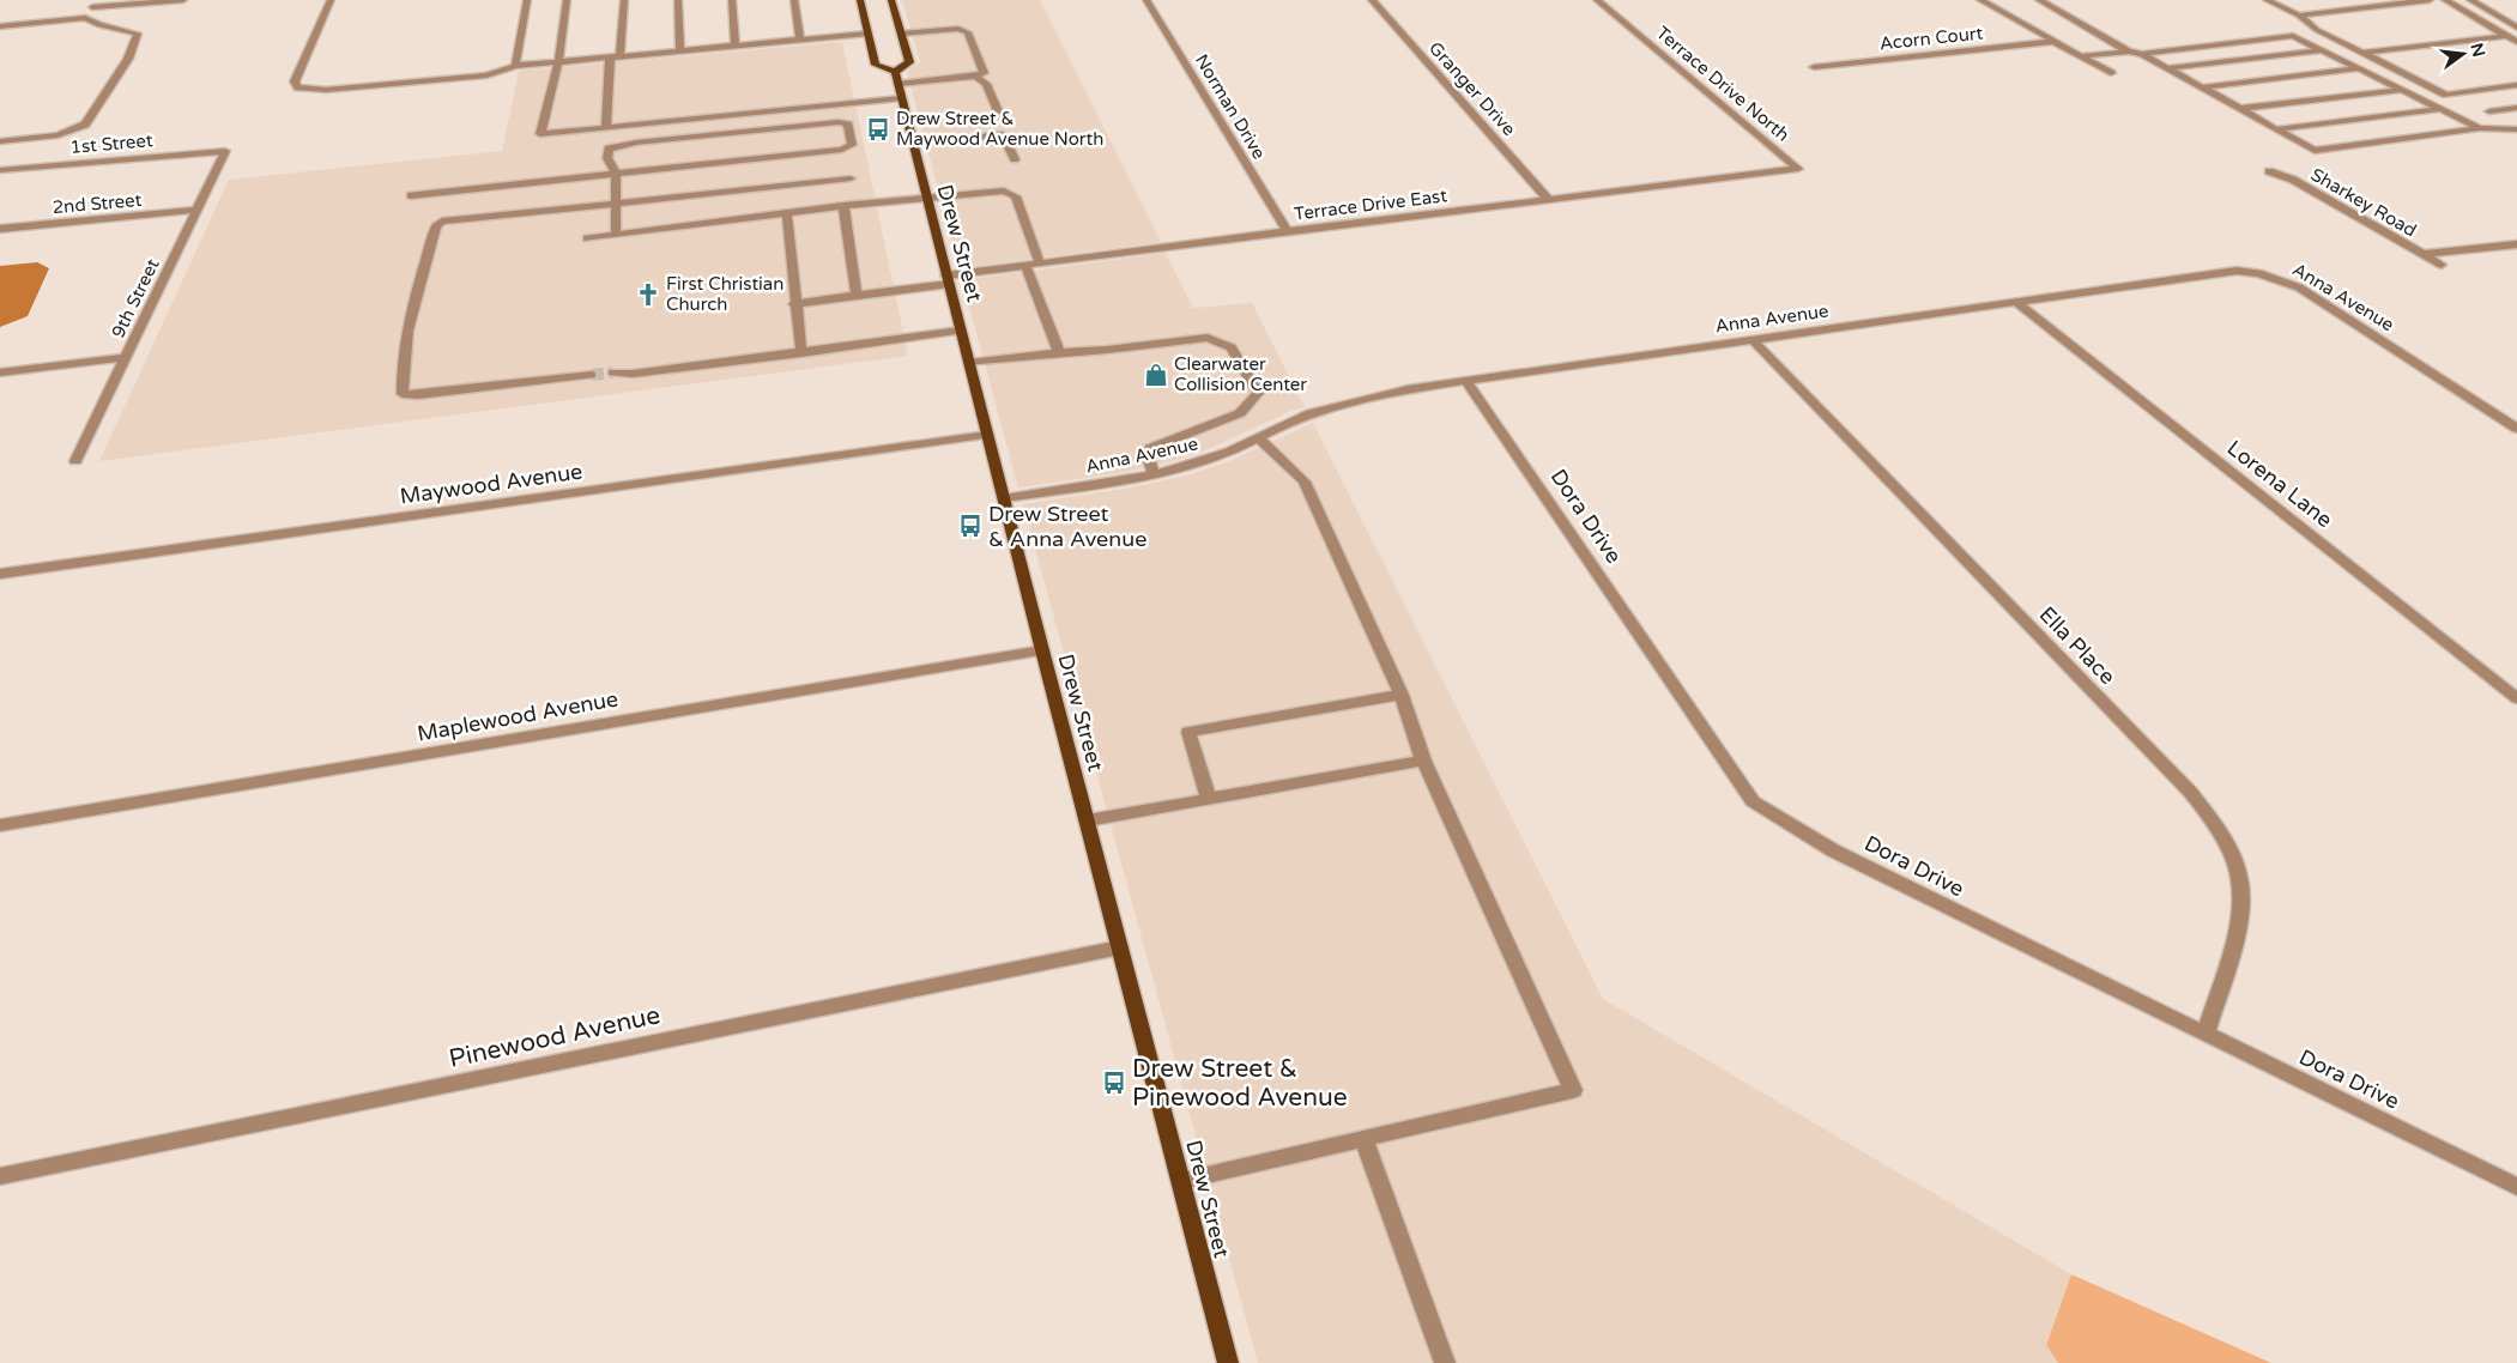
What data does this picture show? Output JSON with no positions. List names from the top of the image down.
{
  "streets": {
    "main road": ["Drew Street"],
    "street": [
      "Acorn Court",
      "Terrace Drive North",
      "Granger Drive",
      "Norman Drive",
      "1st Street",
      "Sharkey Road",
      "2nd Street",
      "Terrace Drive East",
      "Anna Avenue",
      "9th Street",
      "Maywood Avenue",
      "Lorena Lane",
      "Dora Drive",
      "Ella Place",
      "Maplewood Avenue",
      "Pinewood Avenue"
    ]
  },
  "crossings": [
    ["Terrace Drive North", "Terrace Drive East"],
    ["Granger Drive", "Terrace Drive East"],
    ["Norman Drive", "Terrace Drive East"],
    ["1st Street", "9th Street"],
    ["2nd Street", "9th Street"],
    ["Terrace Drive East", "Drew Street"],
    ["Drew Street", "Anna Avenue"],
    ["Drew Street", "Maywood Avenue"],
    ["Drew Street", "Maplewood Avenue"],
    ["Drew Street", "Pinewood Avenue"],
    ["Anna Avenue", "Lorena Lane"],
    ["Anna Avenue", "Dora Drive"],
    ["Anna Avenue", "Ella Place"],
    ["Dora Drive", "Ella Place"]
  ],
  "places": {
    "bus stop": ["Drew Street & Maywood Avenue North", "Drew Street & Anna Avenue", "Drew Street & Pinewood Avenue"],
    "church": ["First Christian Church"],
    "shop": ["Clearwater Collision Center"]
  },
  "north": "right"
}
